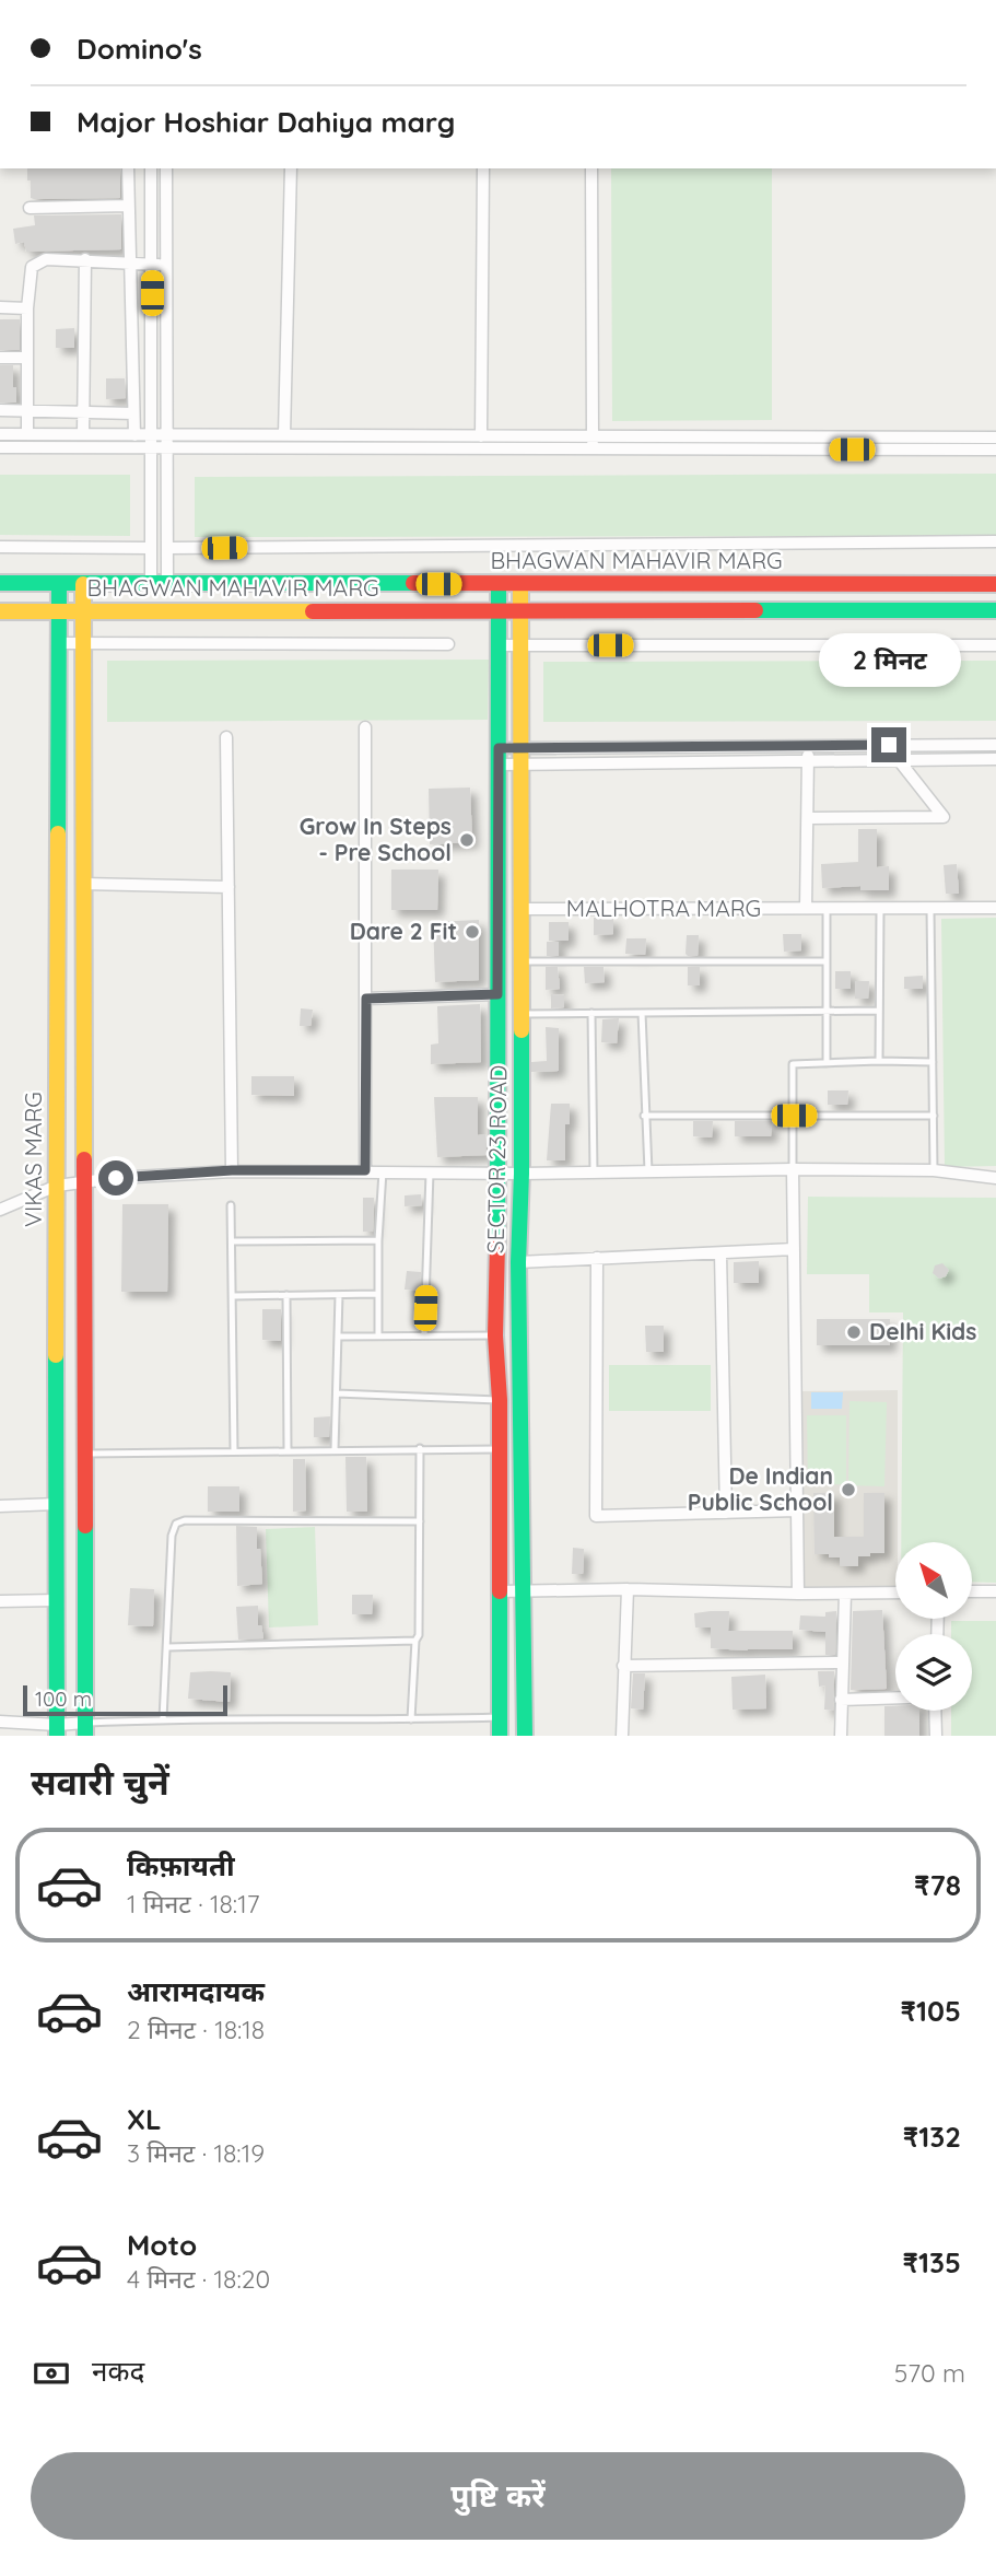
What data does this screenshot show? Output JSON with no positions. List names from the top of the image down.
{
  "streets": {
    "street": [
      "BHAGWAN MAHAVIR MARG",
      "MALHOTRA MARG",
      "VIKAS MARG",
      "SECTOR 23 ROAD"
    ]
  },
  "crossings": [
    ["BHAGWAN MAHAVIR MARG", "VIKAS MARG"],
    ["BHAGWAN MAHAVIR MARG", "SECTOR 23 ROAD"],
    ["MALHOTRA MARG", "SECTOR 23 ROAD"]
  ],
  "places": [
    "Grow In Steps - Pre School",
    "Dare 2 Fit",
    "Delhi Kids",
    "De Indian Public School"
  ],
  "scale_bar": "100 m",
  "north": "top left",
  "page": {
    "banner": ["Domino's", "Major Hoshiar Dahiya marg"],
    "bubble": "2 मिनट",
    "scale": "100 m",
    "heading": "सवारी चुनें",
    "list": [
      {
        "name": "किफ़ायती",
        "note": "1 मिनट · 18:17",
        "value": "₹78"
      },
      {
        "name": "आरामदायक",
        "note": "2 मिनट · 18:18",
        "value": "₹105"
      },
      {
        "name": "XL",
        "note": "3 मिनट · 18:19",
        "value": "₹132"
      },
      {
        "name": "Moto",
        "note": "4 मिनट · 18:20",
        "value": "₹135"
      }
    ],
    "pay": ["नकद", "570 m"],
    "buttons": "पुष्टि करें"
  }
}
